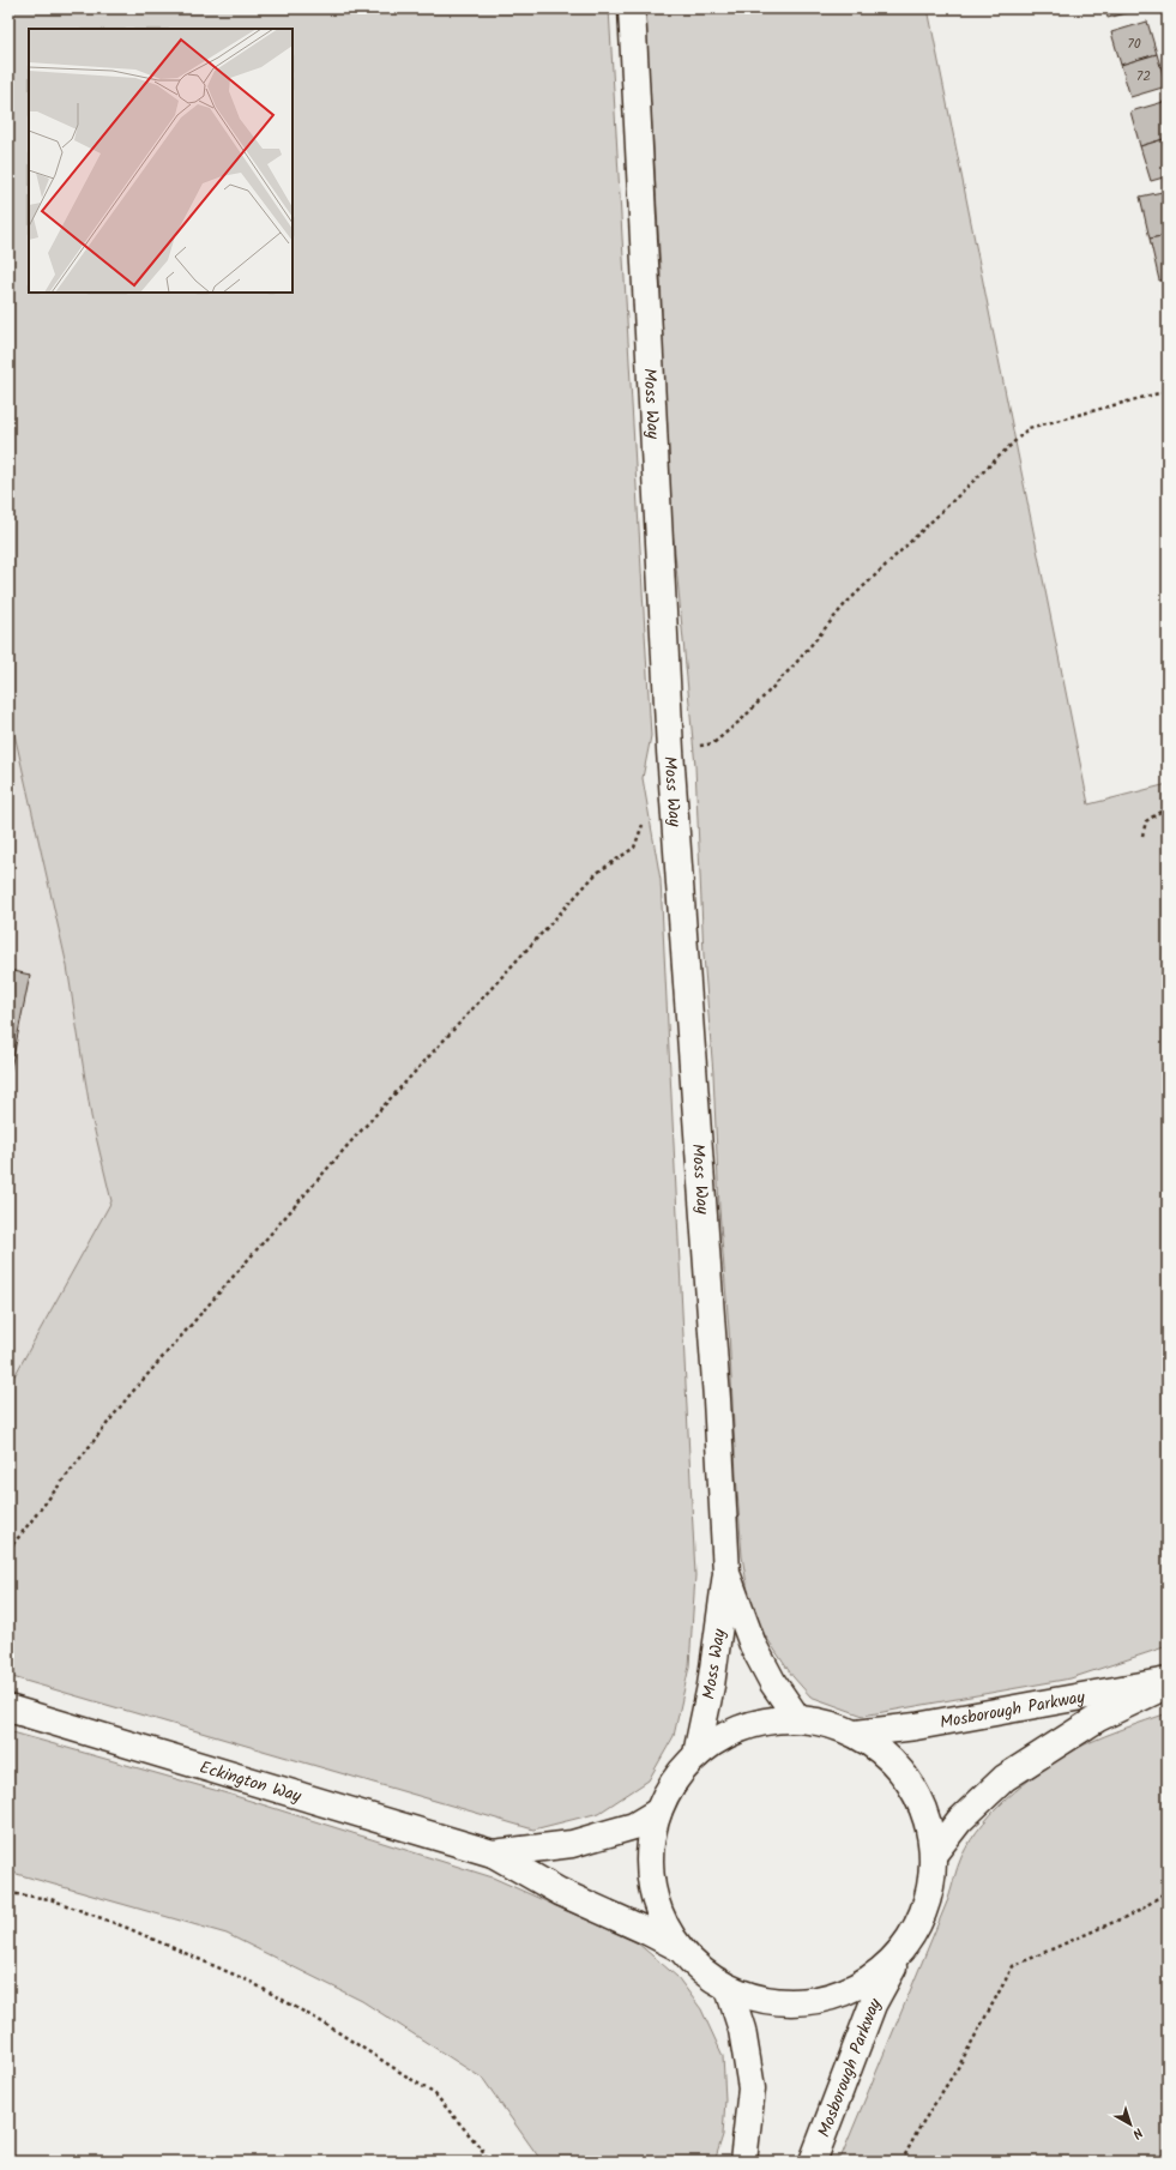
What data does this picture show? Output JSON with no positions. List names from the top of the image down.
{
  "streets": {
    "main road": ["Moss Way", "Mosborough Parkway", "Eckington Way"]
  },
  "house_numbers": ["70", "72"],
  "north": "bottom right"
}
